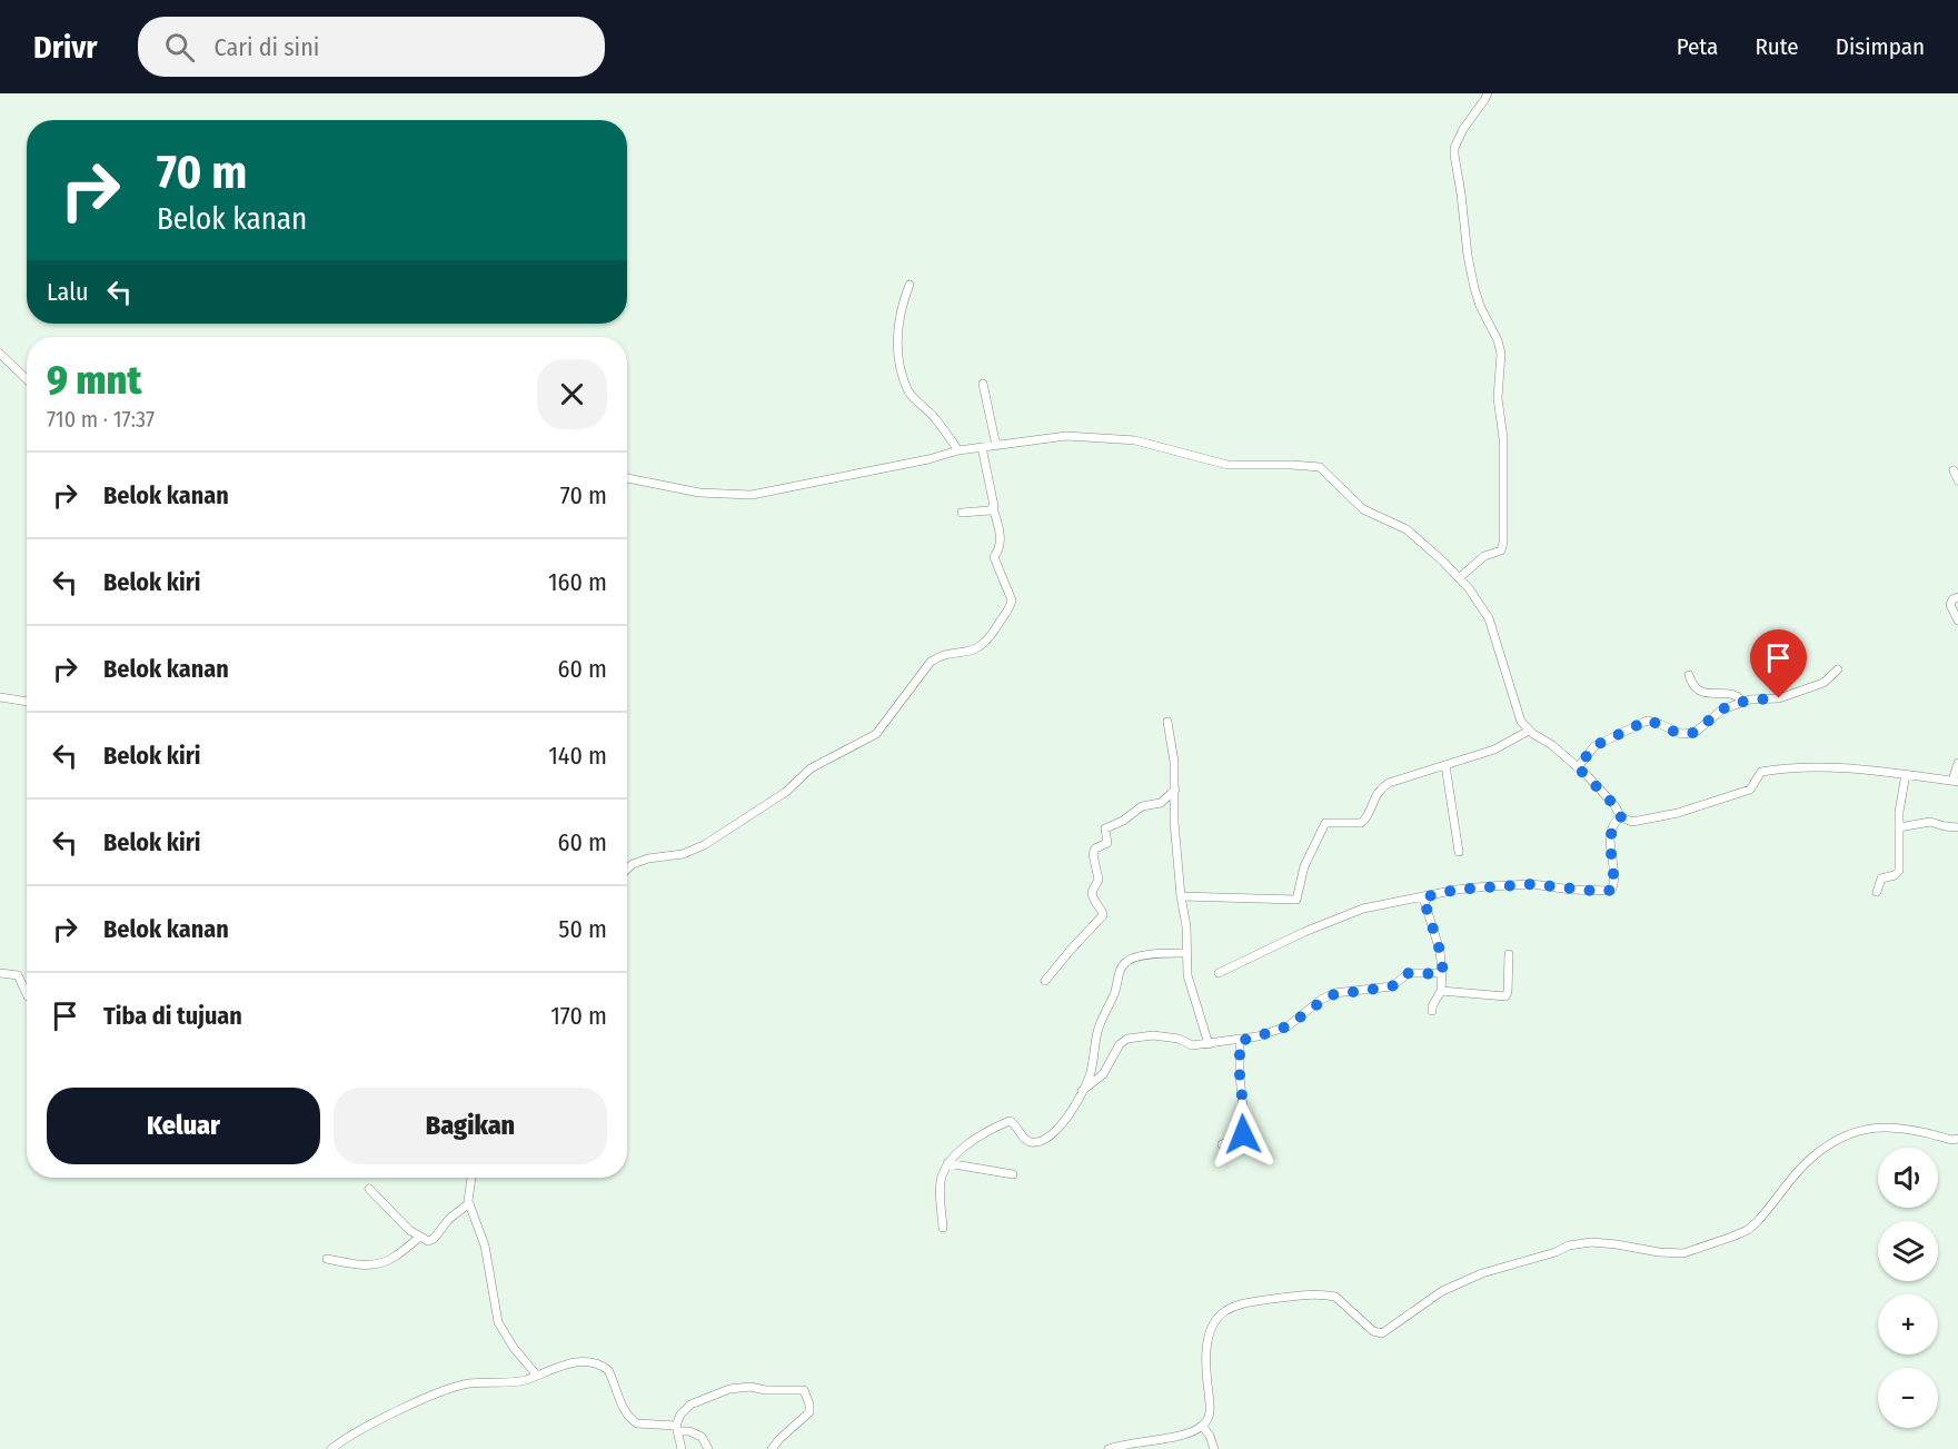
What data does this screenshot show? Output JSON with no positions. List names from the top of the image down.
{
  "page": {
    "header": "Drivr",
    "search": "Cari di sini",
    "nav": ["Peta", "Rute", "Disimpan"],
    "turn": ["70 m", "Belok kanan"],
    "then": "Lalu",
    "heading": ["9 mnt", "710 m · 17:37"],
    "list": [
      {
        "name": "Belok kanan",
        "value": "70 m"
      },
      {
        "name": "Belok kiri",
        "value": "160 m"
      },
      {
        "name": "Belok kanan",
        "value": "60 m"
      },
      {
        "name": "Belok kiri",
        "value": "140 m"
      },
      {
        "name": "Belok kiri",
        "value": "60 m"
      },
      {
        "name": "Belok kanan",
        "value": "50 m"
      },
      {
        "name": "Tiba di tujuan",
        "value": "170 m"
      }
    ],
    "buttons": ["Keluar", "Bagikan"],
    "map_buttons": ["+", "−"]
  }
}
